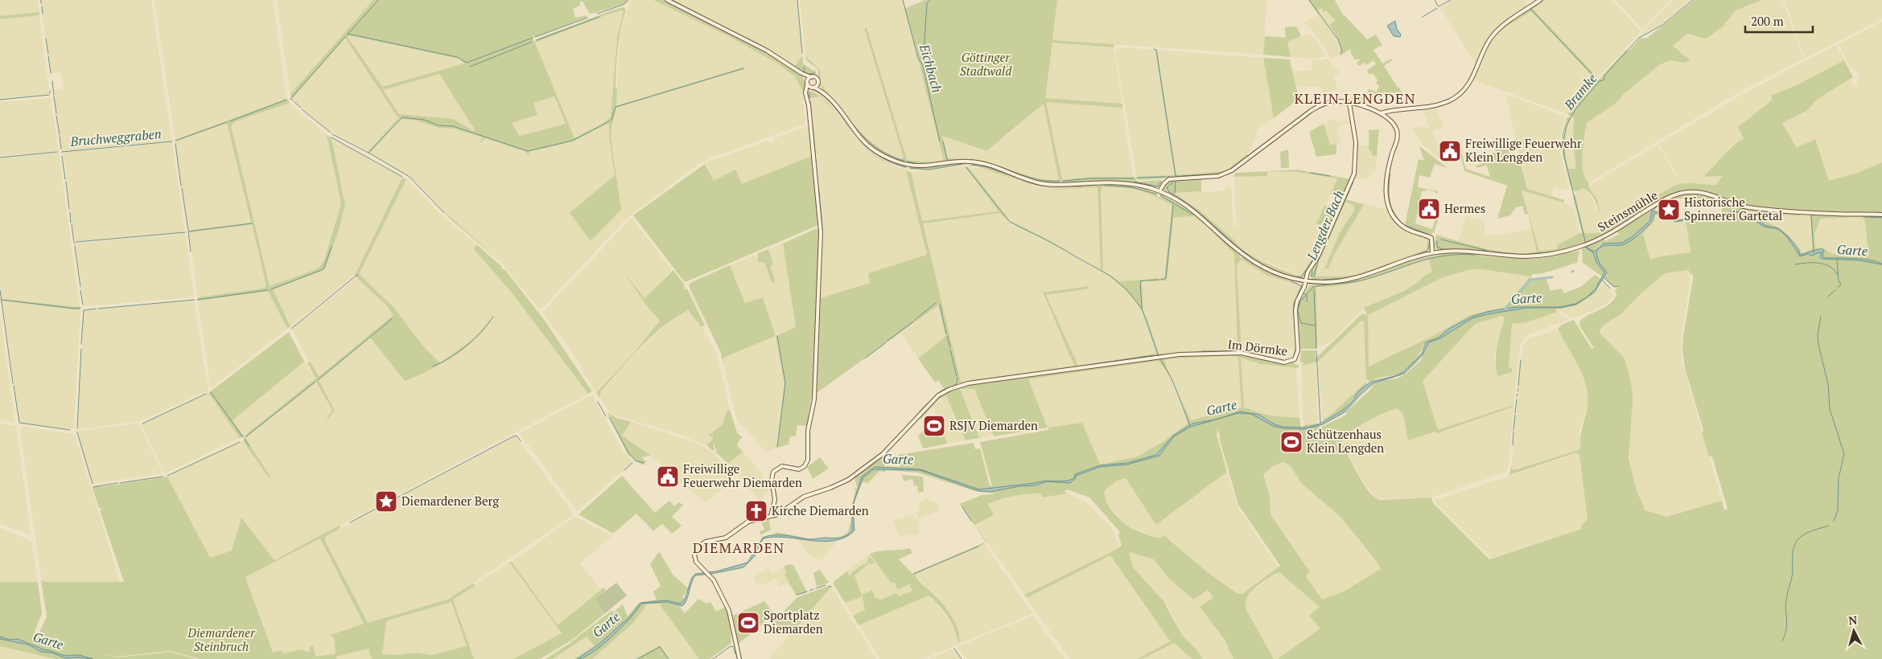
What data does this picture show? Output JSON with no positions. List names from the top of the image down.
{
  "streets": {
    "main road": ["Steinsmühle", "Im Dörmke"]
  },
  "crossings": [
    ["Steinsmühle", "Im Dörmke"]
  ],
  "districts": ["KLEIN LENGDEN", "DIEMARDEN"],
  "water": [
    "Eichbach",
    "Bramke",
    "Bruchweggraben",
    "Lengder Bach",
    "Garte"
  ],
  "parks": ["Göttinger Stadtwald", "Diemardener Steinbruch"],
  "places": {
    "public building": ["Freiwillige Feuerwehr Klein Lengden", "Hermes", "Freiwillige Feuerwehr Diemarden"],
    "place": ["Historische Spinnerei Gartetal", "Diemardener Berg"],
    "sports": ["RSJV Diemarden", "Schützenhaus Klein Lengden", "Sportplatz Diemarden"],
    "church": ["Kirche Diemarden"]
  },
  "scale_bar": "200 m",
  "north": "top"
}
